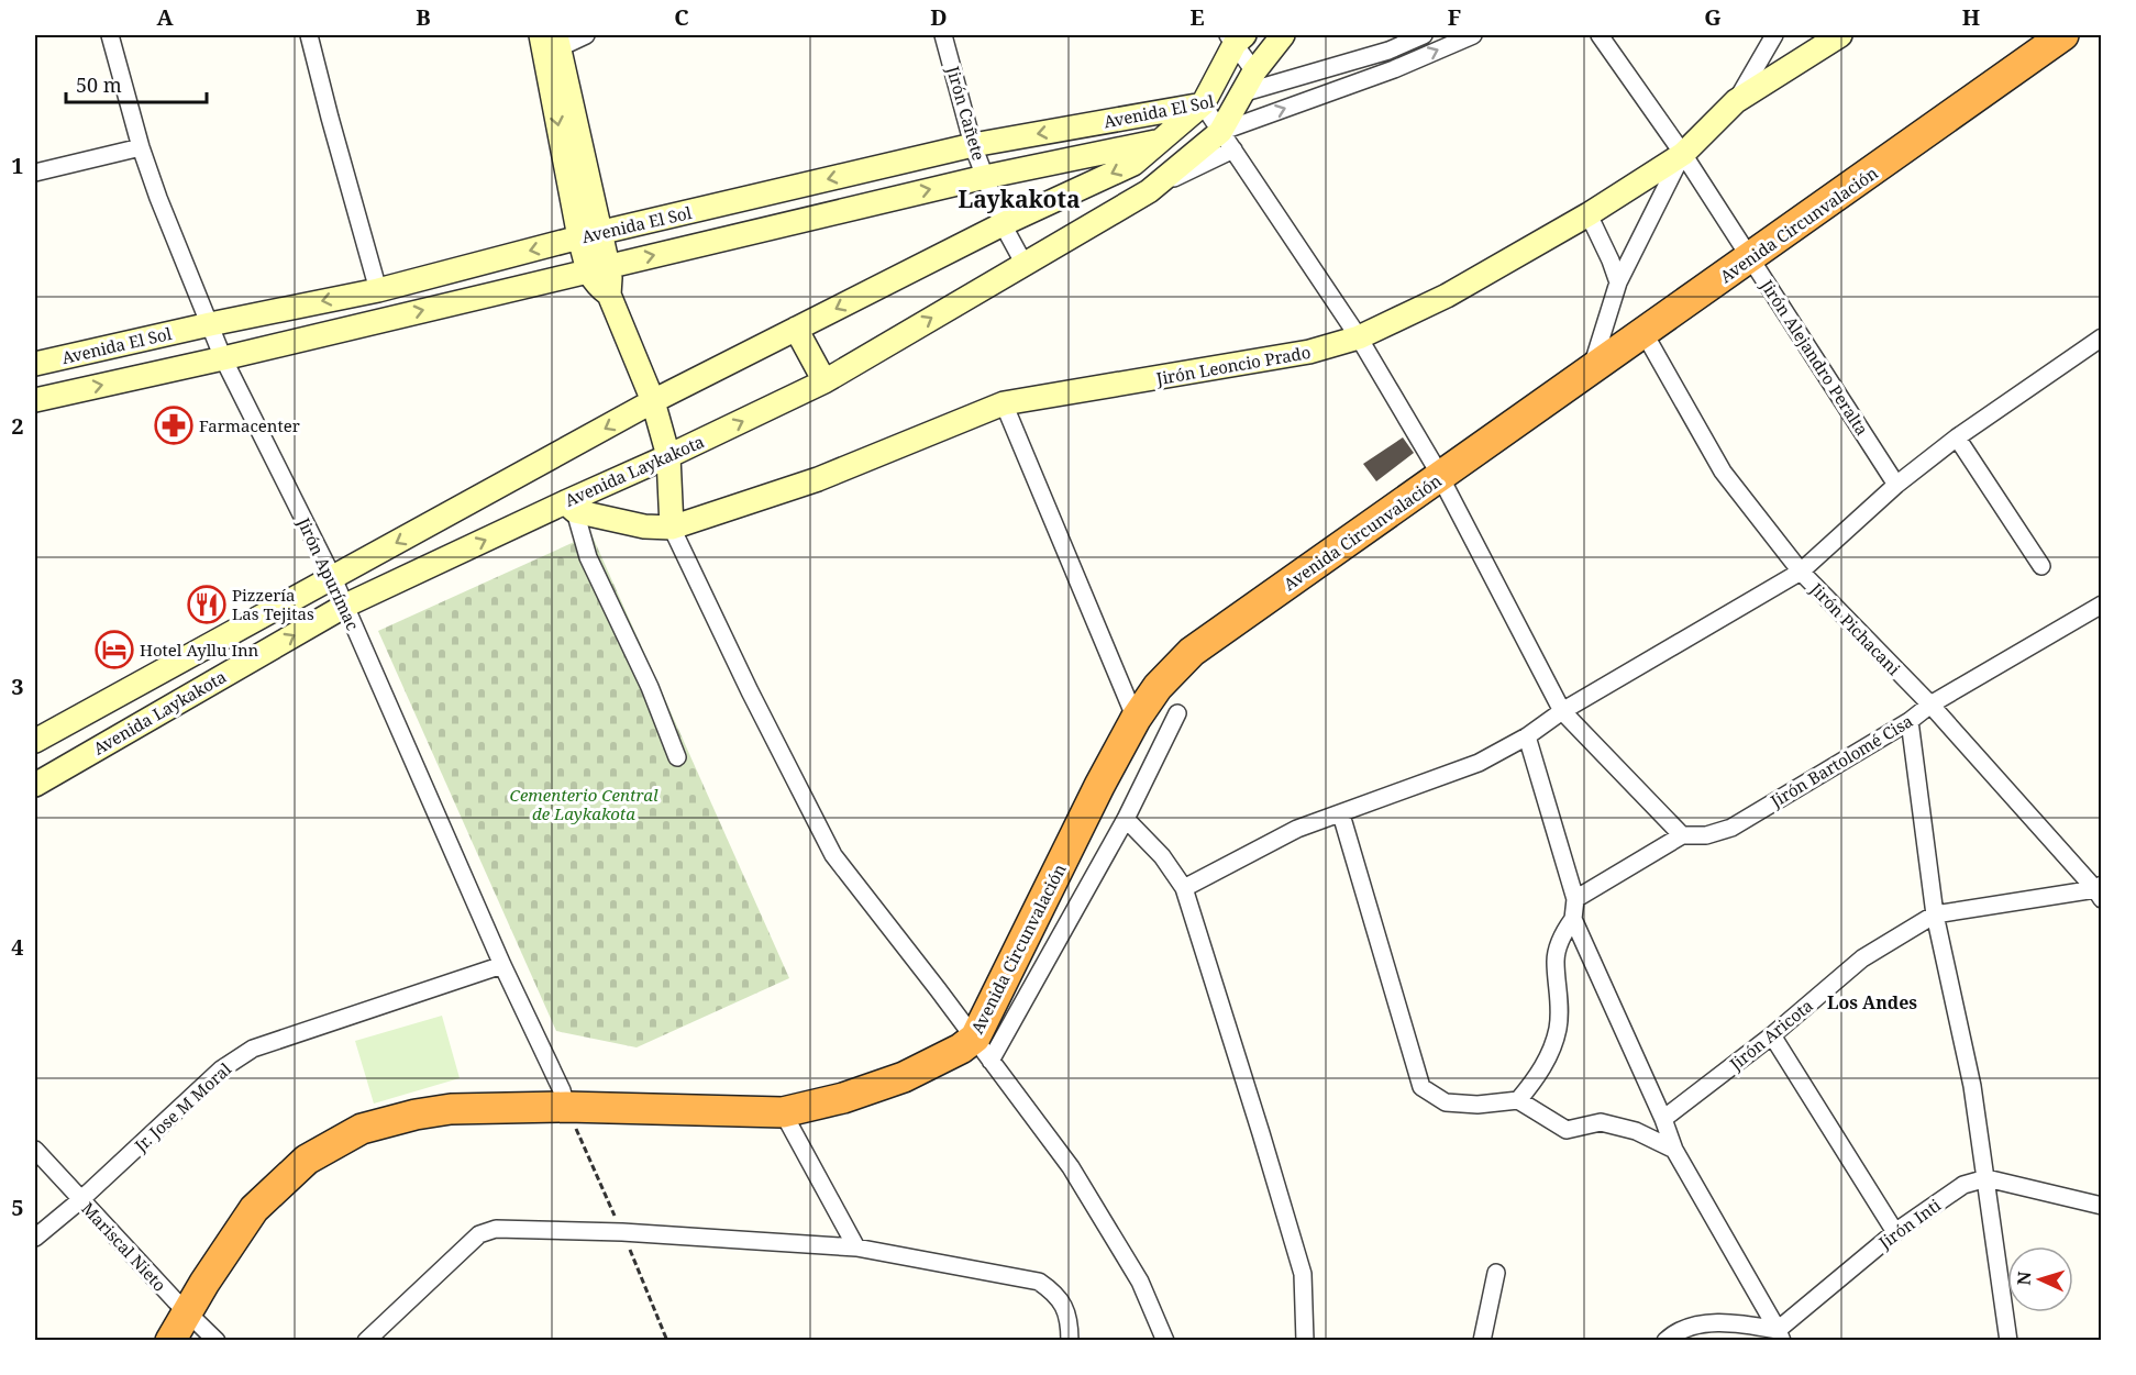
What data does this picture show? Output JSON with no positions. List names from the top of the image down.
{
  "streets": {
    "highway": ["Avenida Circunvalación"],
    "street": [
      "Avenida El Sol",
      "Jirón Cañete",
      "Jirón Alejandro Peralta",
      "Jirón Leoncio Prado",
      "Avenida Laykakota",
      "Jirón Apurímac",
      "Jirón Pichacani",
      "Jirón Bartolomé Cisa",
      "Jirón Aricota",
      "Jr. Jose M Moral",
      "Jirón Inti",
      "Mariscal Nieto"
    ]
  },
  "crossings": [
    ["Avenida El Sol", "Jirón Cañete"],
    ["Avenida El Sol", "Avenida Laykakota"],
    ["Avenida El Sol", "Jirón Apurímac"],
    ["Jirón Cañete", "Avenida Laykakota"],
    ["Avenida Circunvalación", "Jirón Alejandro Peralta"],
    ["Avenida Circunvalación", "Jirón Apurímac"],
    ["Avenida Circunvalación", "Jirón Pichacani"],
    ["Avenida Circunvalación", "Mariscal Nieto"],
    ["Jirón Alejandro Peralta", "Jirón Leoncio Prado"],
    ["Jirón Leoncio Prado", "Avenida Laykakota"],
    ["Avenida Laykakota", "Jirón Apurímac"],
    ["Jirón Apurímac", "Jr. Jose M Moral"],
    ["Jirón Pichacani", "Jirón Bartolomé Cisa"],
    ["Jirón Pichacani", "Jirón Aricota"],
    ["Jr. Jose M Moral", "Mariscal Nieto"]
  ],
  "districts": ["Laykakota", "Los Andes"],
  "parks": ["Cementerio Central de Laykakota"],
  "places": {
    "pharmacy": ["Farmacenter"],
    "restaurant": ["Pizzería Las Tejitas"],
    "hotel": ["Hotel Ayllu Inn"]
  },
  "scale_bar": "50 m",
  "north": "left",
  "grid": {
    "columns": [
      "A",
      "B",
      "C",
      "D",
      "E",
      "F",
      "G",
      "H"
    ],
    "rows": [
      "1",
      "2",
      "3",
      "4",
      "5"
    ]
  }
}
